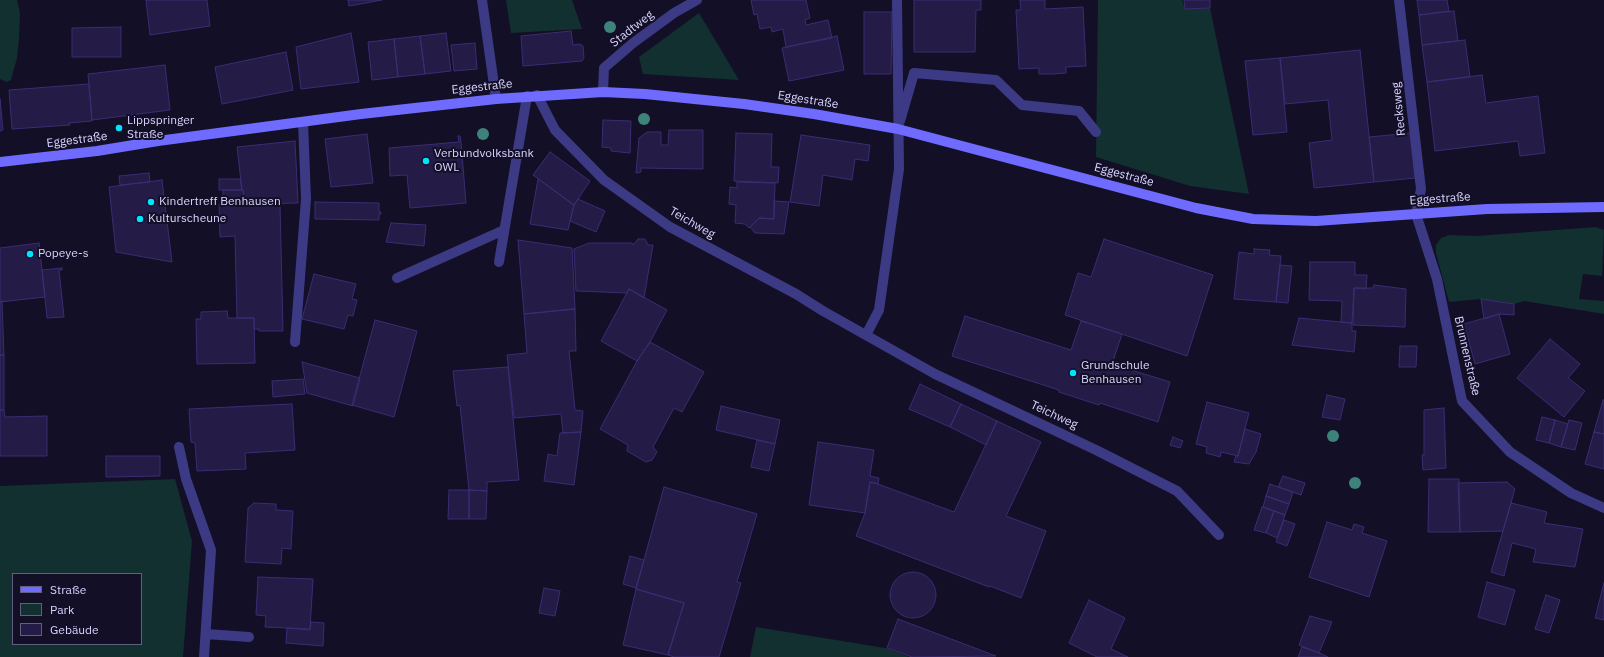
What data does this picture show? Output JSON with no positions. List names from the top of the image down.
{
  "streets": {
    "main road": ["Eggestraße"],
    "street": [
      "Stadtweg",
      "Recksweg",
      "Teichweg",
      "Brunnenstraße"
    ]
  },
  "crossings": [
    ["Stadtweg", "Eggestraße"],
    ["Eggestraße", "Recksweg"],
    ["Eggestraße", "Teichweg"],
    ["Eggestraße", "Brunnenstraße"],
    ["Recksweg", "Brunnenstraße"]
  ],
  "places": [
    "Lippspringer Straße",
    "Verbundvolksbank OWL",
    "Kindertreff Benhausen",
    "Kulturscheune",
    "Popeye-s",
    "Grundschule Benhausen"
  ],
  "legend": ["Straße", "Park", "Gebäude"]
}
